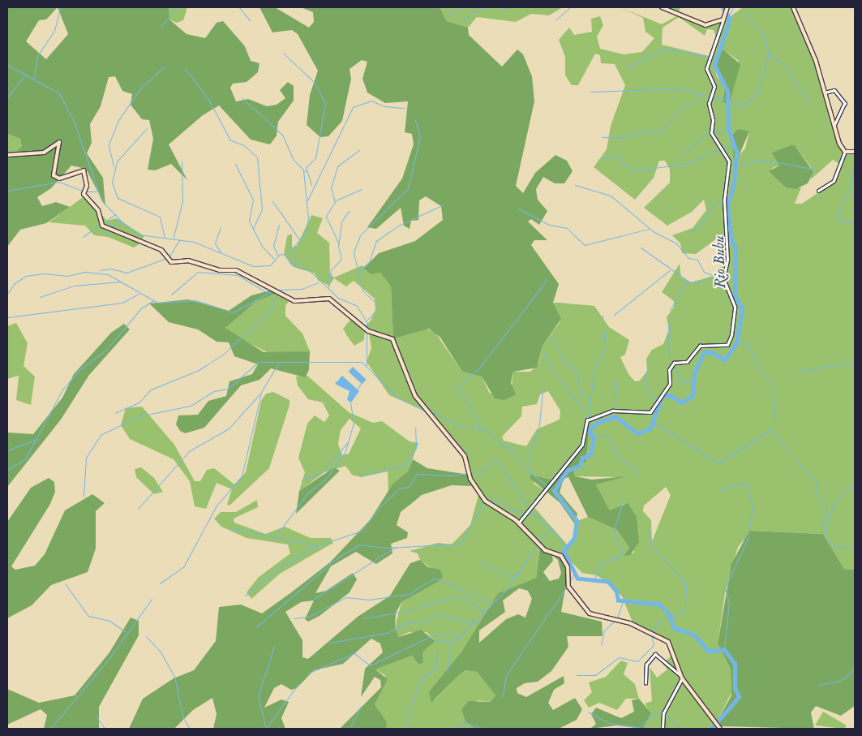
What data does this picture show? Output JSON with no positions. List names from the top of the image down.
{
  "water": ["Rio Bubu"]
}
